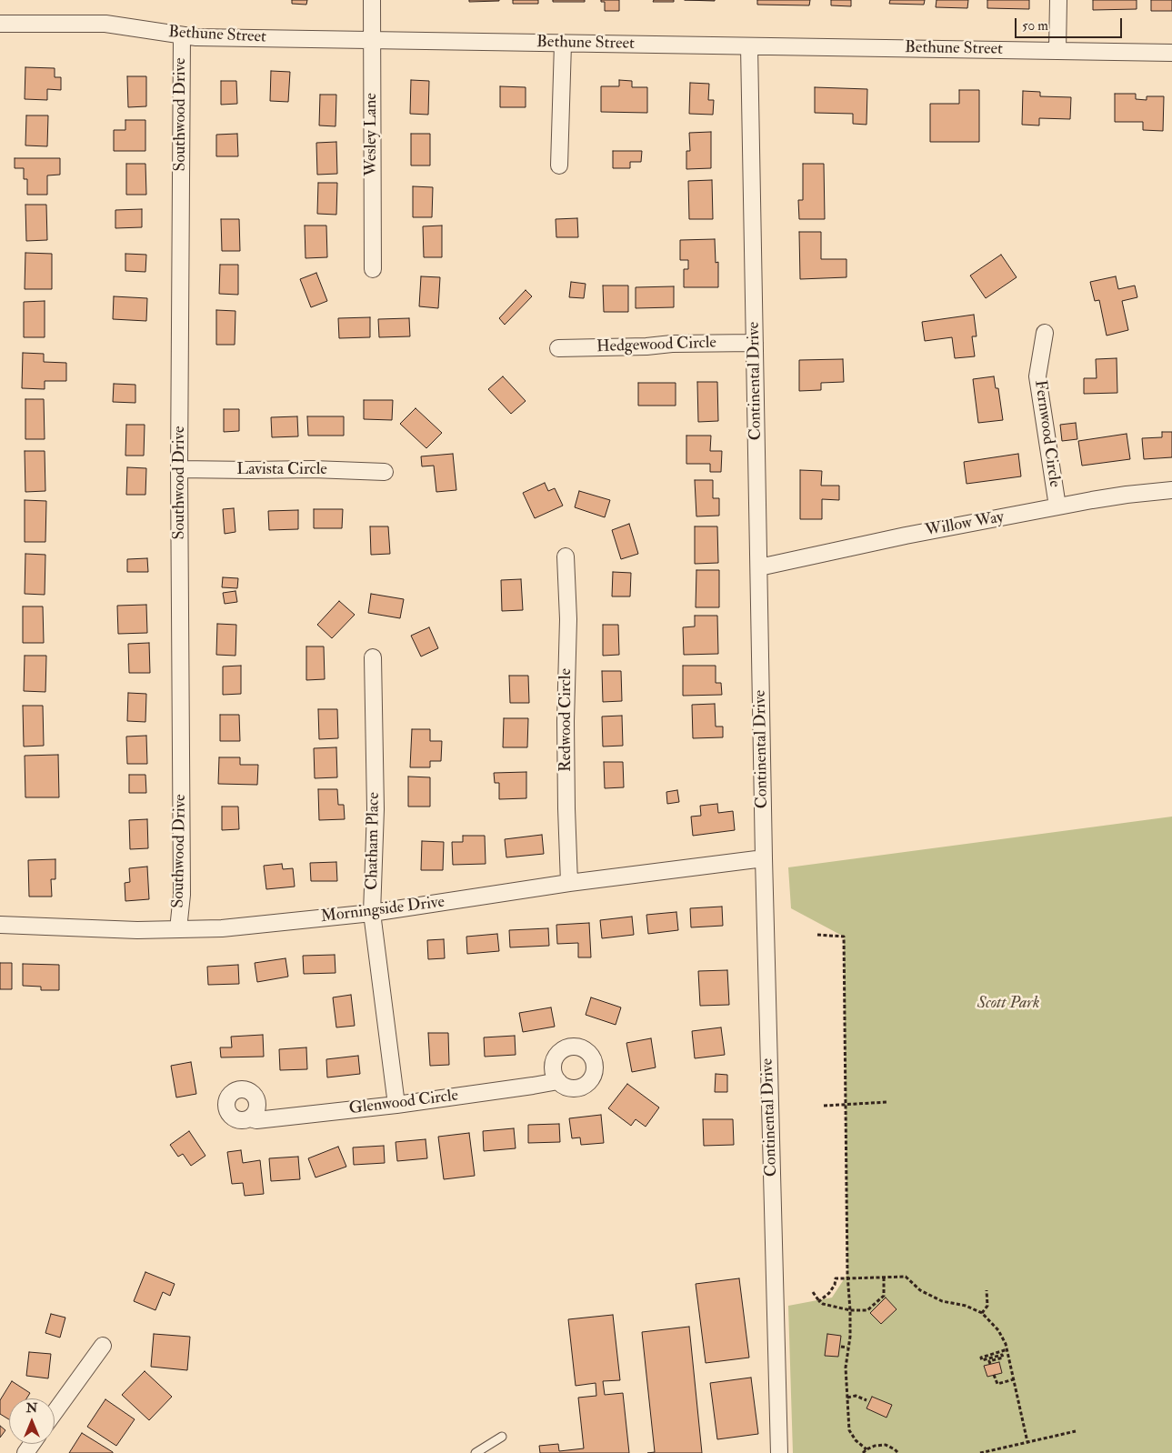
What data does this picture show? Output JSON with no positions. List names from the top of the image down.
{
  "streets": {
    "street": [
      "Bethune Street",
      "Southwood Drive",
      "Wesley Lane",
      "Hedgewood Circle",
      "Continental Drive",
      "Fernwood Circle",
      "Lavista Circle",
      "Willow Way",
      "Redwood Circle",
      "Chatham Place",
      "Morningside Drive",
      "Glenwood Circle"
    ]
  },
  "crossings": [
    ["Bethune Street", "Southwood Drive"],
    ["Bethune Street", "Wesley Lane"],
    ["Bethune Street", "Continental Drive"],
    ["Southwood Drive", "Lavista Circle"],
    ["Southwood Drive", "Morningside Drive"],
    ["Hedgewood Circle", "Continental Drive"],
    ["Continental Drive", "Willow Way"],
    ["Continental Drive", "Morningside Drive"],
    ["Fernwood Circle", "Willow Way"],
    ["Redwood Circle", "Morningside Drive"],
    ["Chatham Place", "Morningside Drive"],
    ["Chatham Place", "Glenwood Circle"]
  ],
  "parks": ["Scott Park"],
  "scale_bar": "50 m",
  "north": "top"
}
